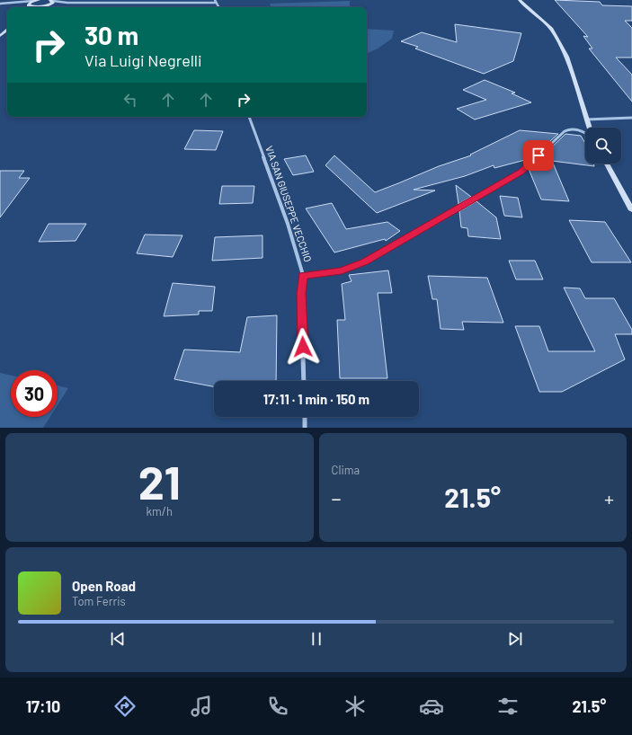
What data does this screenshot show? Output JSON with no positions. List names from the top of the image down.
{
  "streets": {
    "street": ["VIA SAN GIUSEPPE VECCHIO"]
  },
  "page": {
    "turn": ["30 m", "Via Luigi Negrelli"],
    "limit": "30",
    "trip": "17:11 · 1 min · 150 m",
    "tile": [
      ["21", "km/h"],
      "Clima"
    ],
    "heat": ["−", "21.5°", "+"],
    "song": ["Open Road", "Tom Ferris"],
    "tabs": ["17:10", "21.5°"]
  }
}
